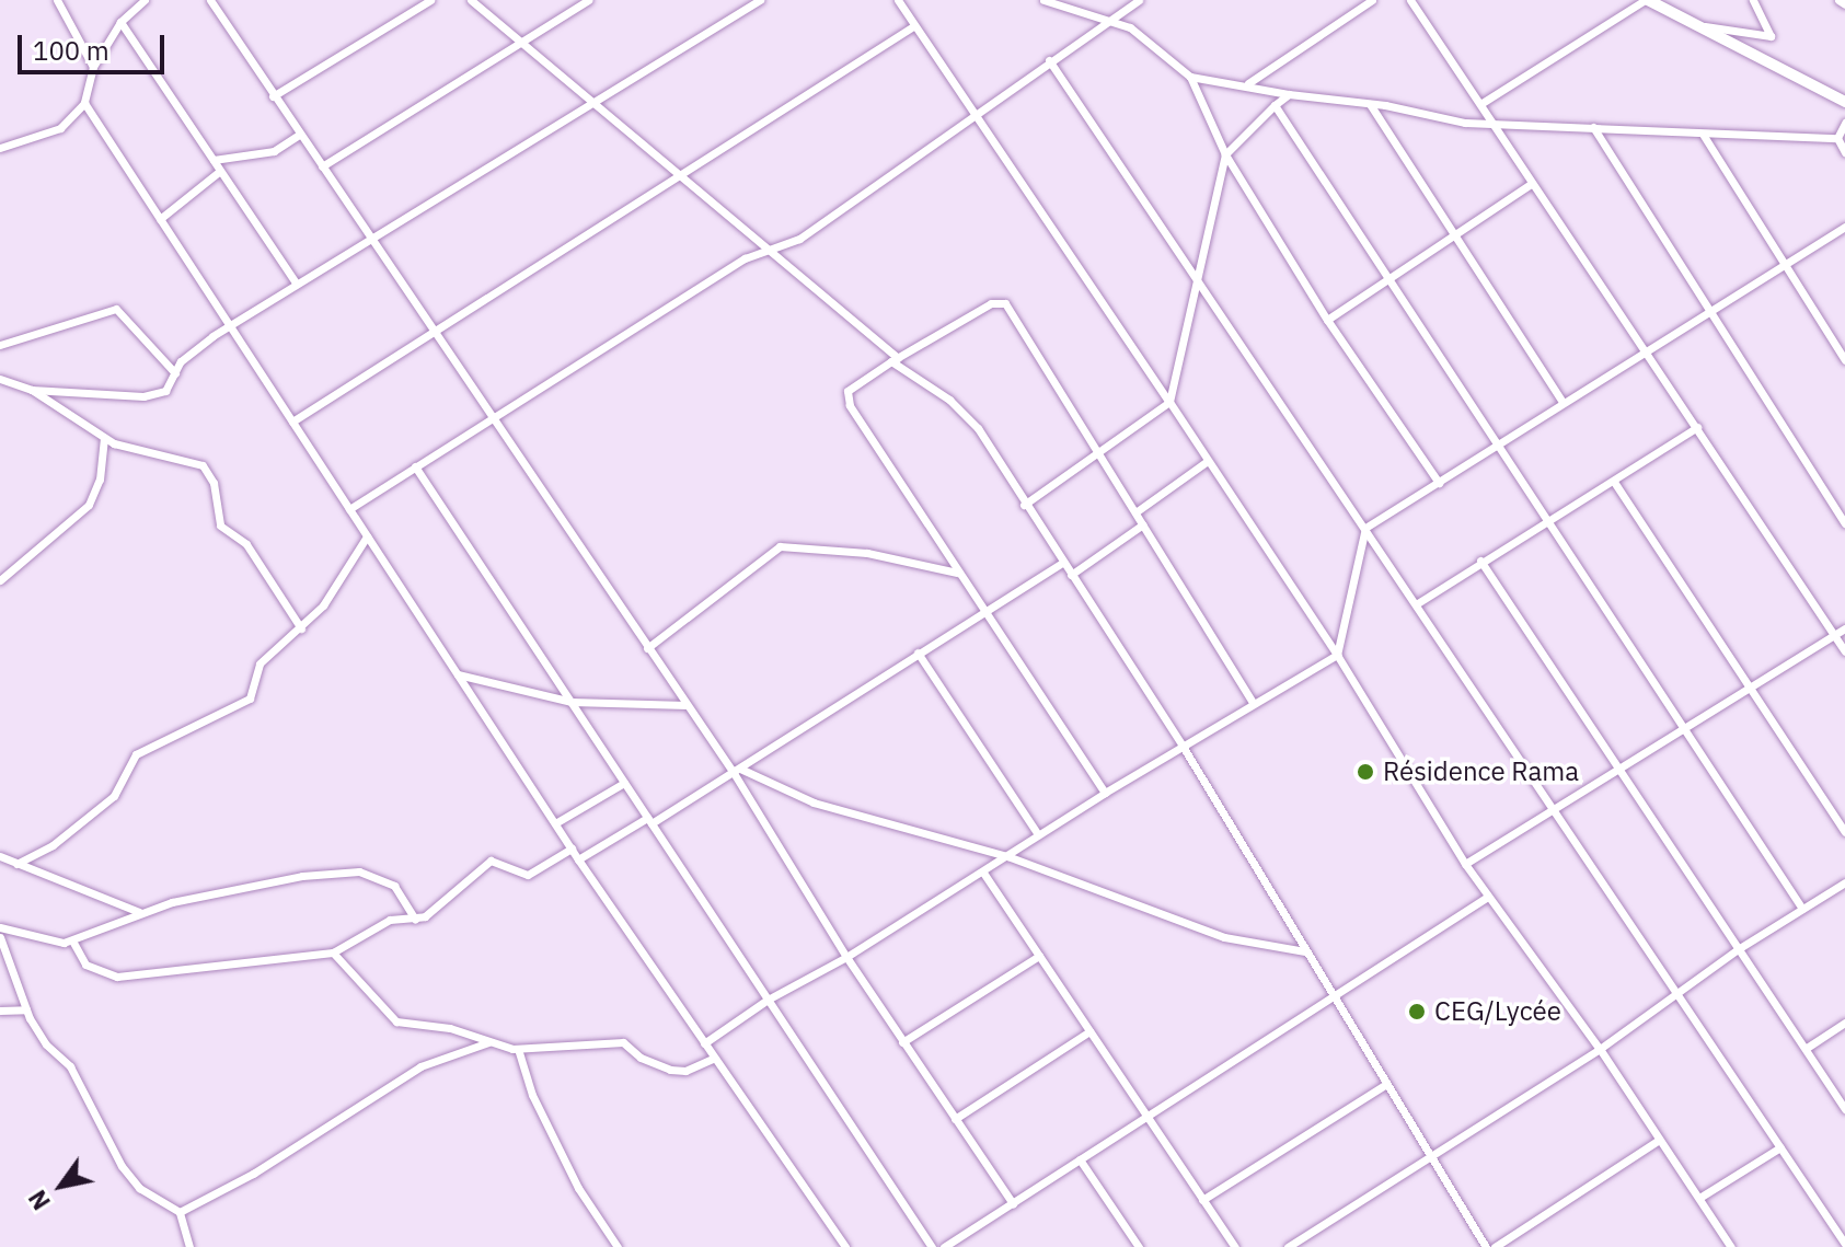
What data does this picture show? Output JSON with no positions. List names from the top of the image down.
{
  "places": ["Résidence Rama", "CEG/Lycée"],
  "scale_bar": "100 m",
  "north": "bottom left"
}
